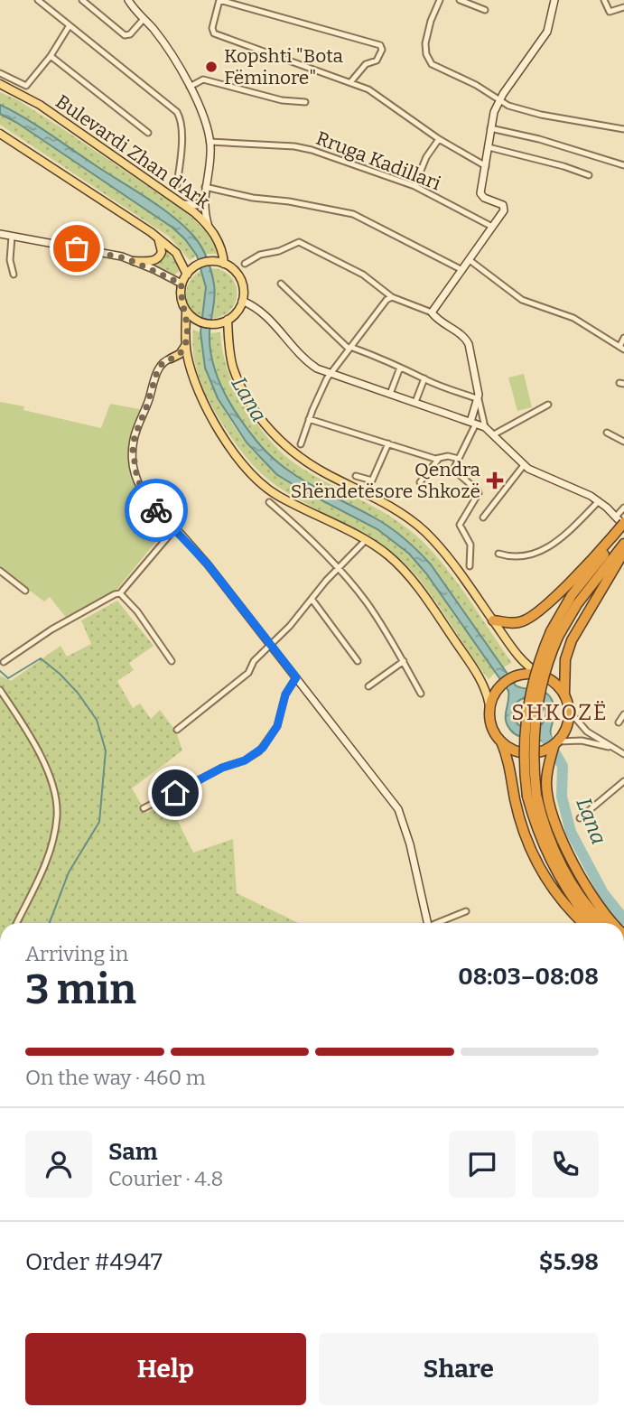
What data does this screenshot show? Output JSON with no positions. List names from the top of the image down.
{
  "streets": {
    "main road": ["Bulevardi Zhan d'Ark"],
    "street": ["Rruga Kadillari"]
  },
  "districts": ["SHKOZË"],
  "water": ["Lana"],
  "places": {
    "other": ["Kopshti \"Bota Fëminore\""],
    "health": ["Qendra Shëndetësore Shkozë"]
  },
  "page": {
    "heading": ["3 min", "Arriving in", "08:03–08:08"],
    "panel": [
      "Sam",
      "Courier · 4.8",
      "Order #4947",
      "$5.98"
    ],
    "bar": "On the way · 460 m",
    "buttons": ["Help", "Share"]
  }
}
